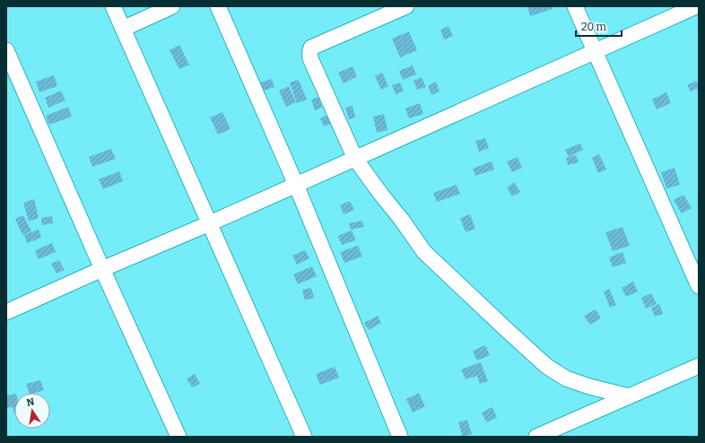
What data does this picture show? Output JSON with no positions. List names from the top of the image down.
{
  "scale_bar": "20 m",
  "north": "top"
}
